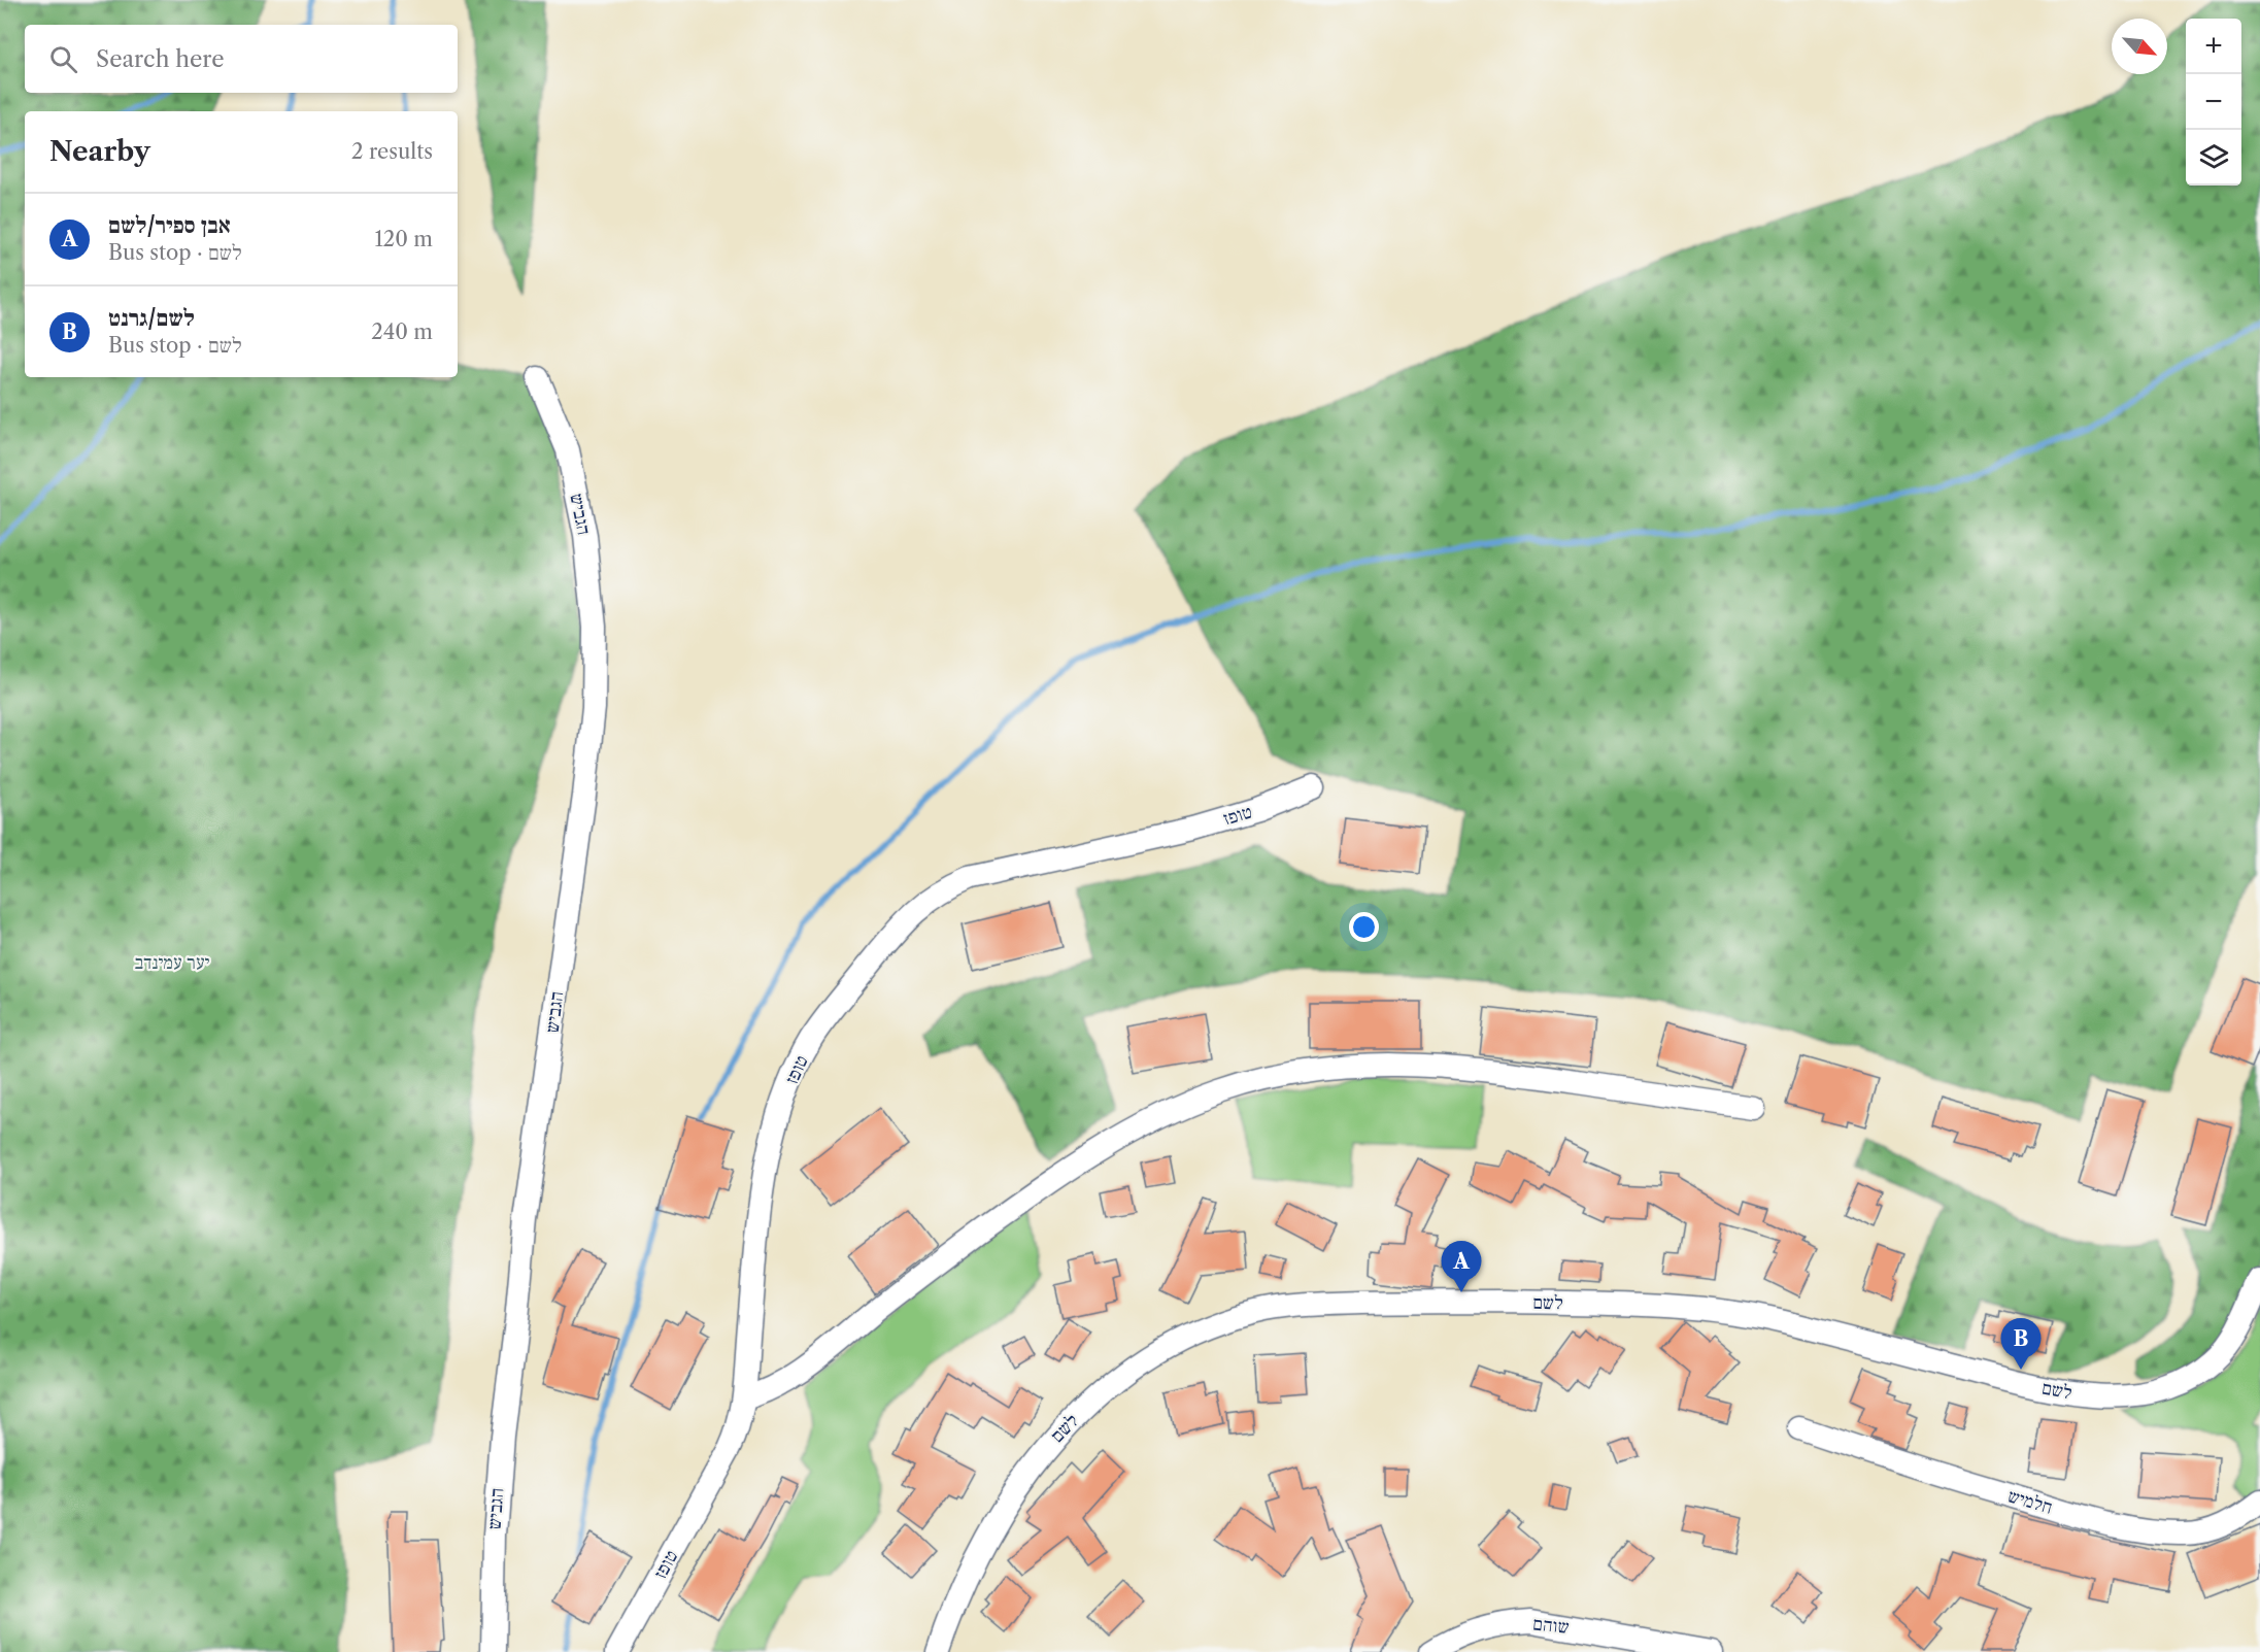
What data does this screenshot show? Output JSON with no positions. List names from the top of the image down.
{
  "streets": {
    "street": [
      "הגביש",
      "טופז",
      "לשם",
      "חלמיש",
      "שוהם"
    ]
  },
  "parks": ["יער עמינדב"],
  "north": "bottom right",
  "page": {
    "map_buttons": ["+", "−"],
    "search": "Search here",
    "heading": ["Nearby", "2 results"],
    "list": [
      {
        "mark": "A",
        "name": "אבן ספיר/לשם",
        "note": "Bus stop · לשם",
        "value": "120 m"
      },
      {
        "mark": "B",
        "name": "לשם/גרנט",
        "note": "Bus stop · לשם",
        "value": "240 m"
      }
    ],
    "pins": ["A", "B"]
  }
}
